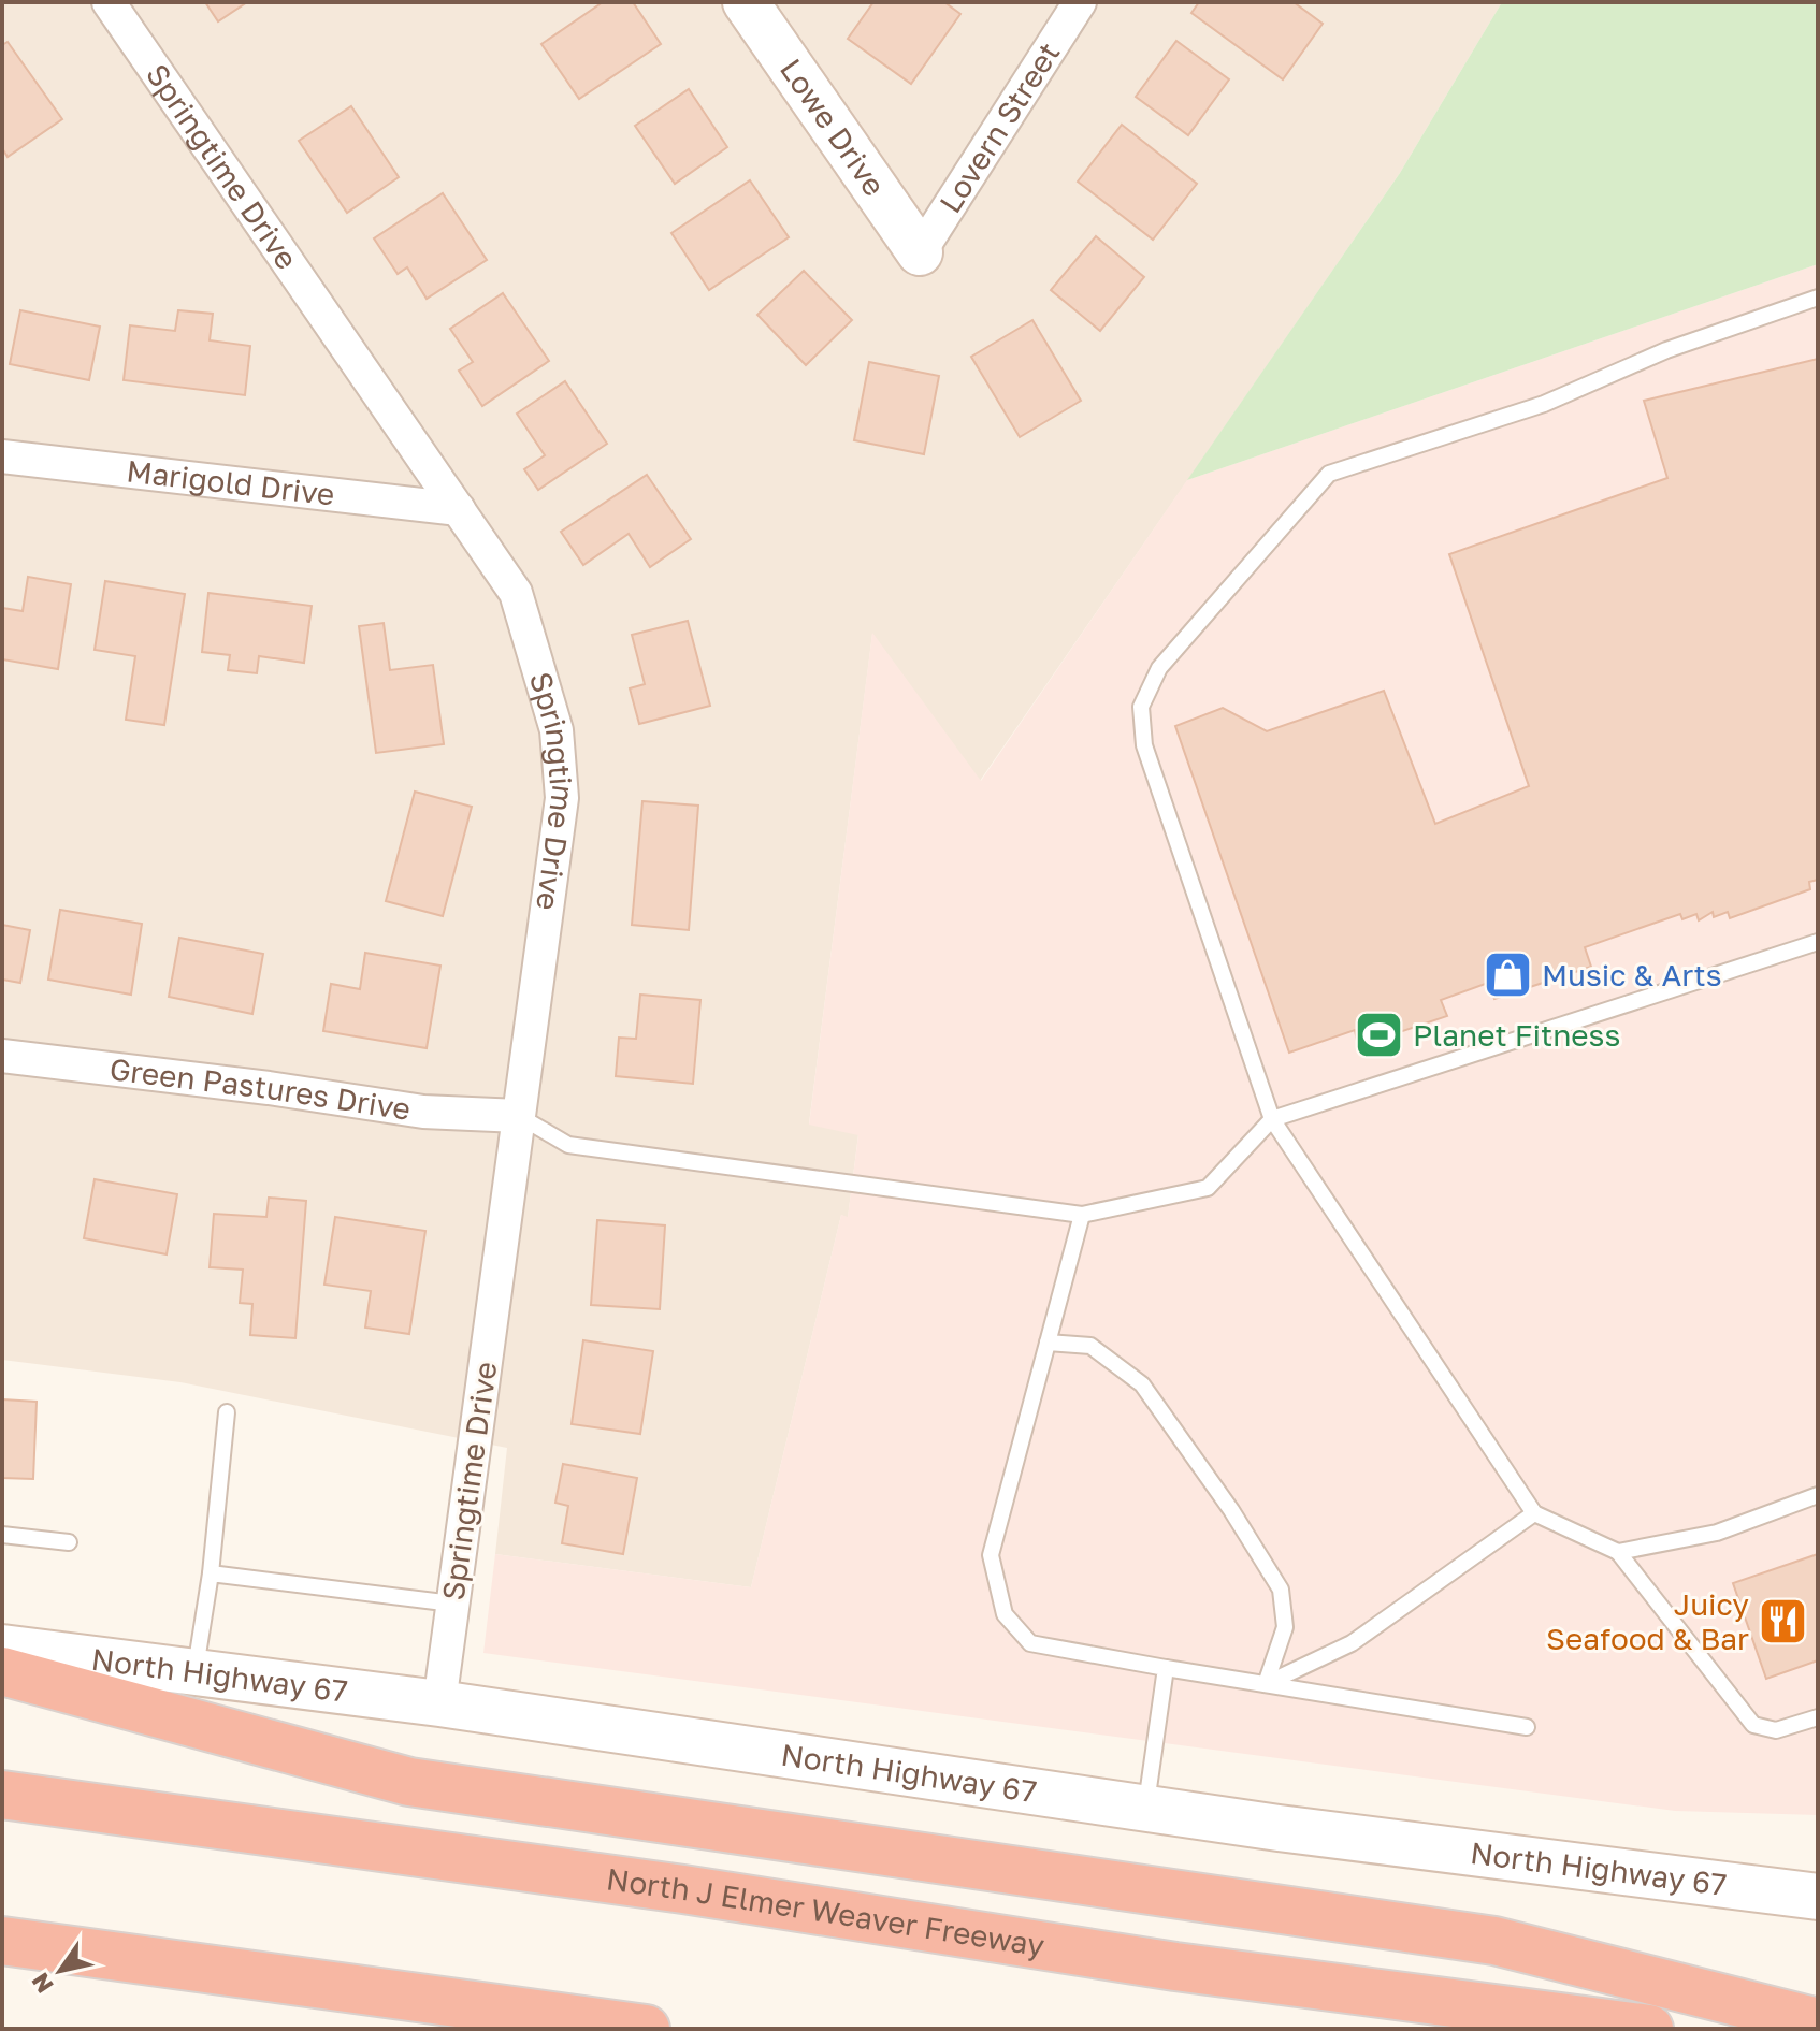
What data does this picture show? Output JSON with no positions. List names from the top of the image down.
{
  "streets": {
    "highway": ["North J Elmer Weaver Freeway"],
    "main road": ["Lowe Drive", "North Highway 67"],
    "street": [
      "Lovern Street",
      "Springtime Drive",
      "Marigold Drive",
      "Green Pastures Drive"
    ]
  },
  "crossings": [
    ["Lowe Drive", "Lovern Street"],
    ["Springtime Drive", "Marigold Drive"],
    ["Springtime Drive", "Green Pastures Drive"],
    ["Springtime Drive", "North Highway 67"]
  ],
  "places": {
    "shop": ["Music & Arts"],
    "sports": ["Planet Fitness"],
    "restaurant": ["Juicy Seafood & Bar"]
  },
  "north": "bottom left"
}
